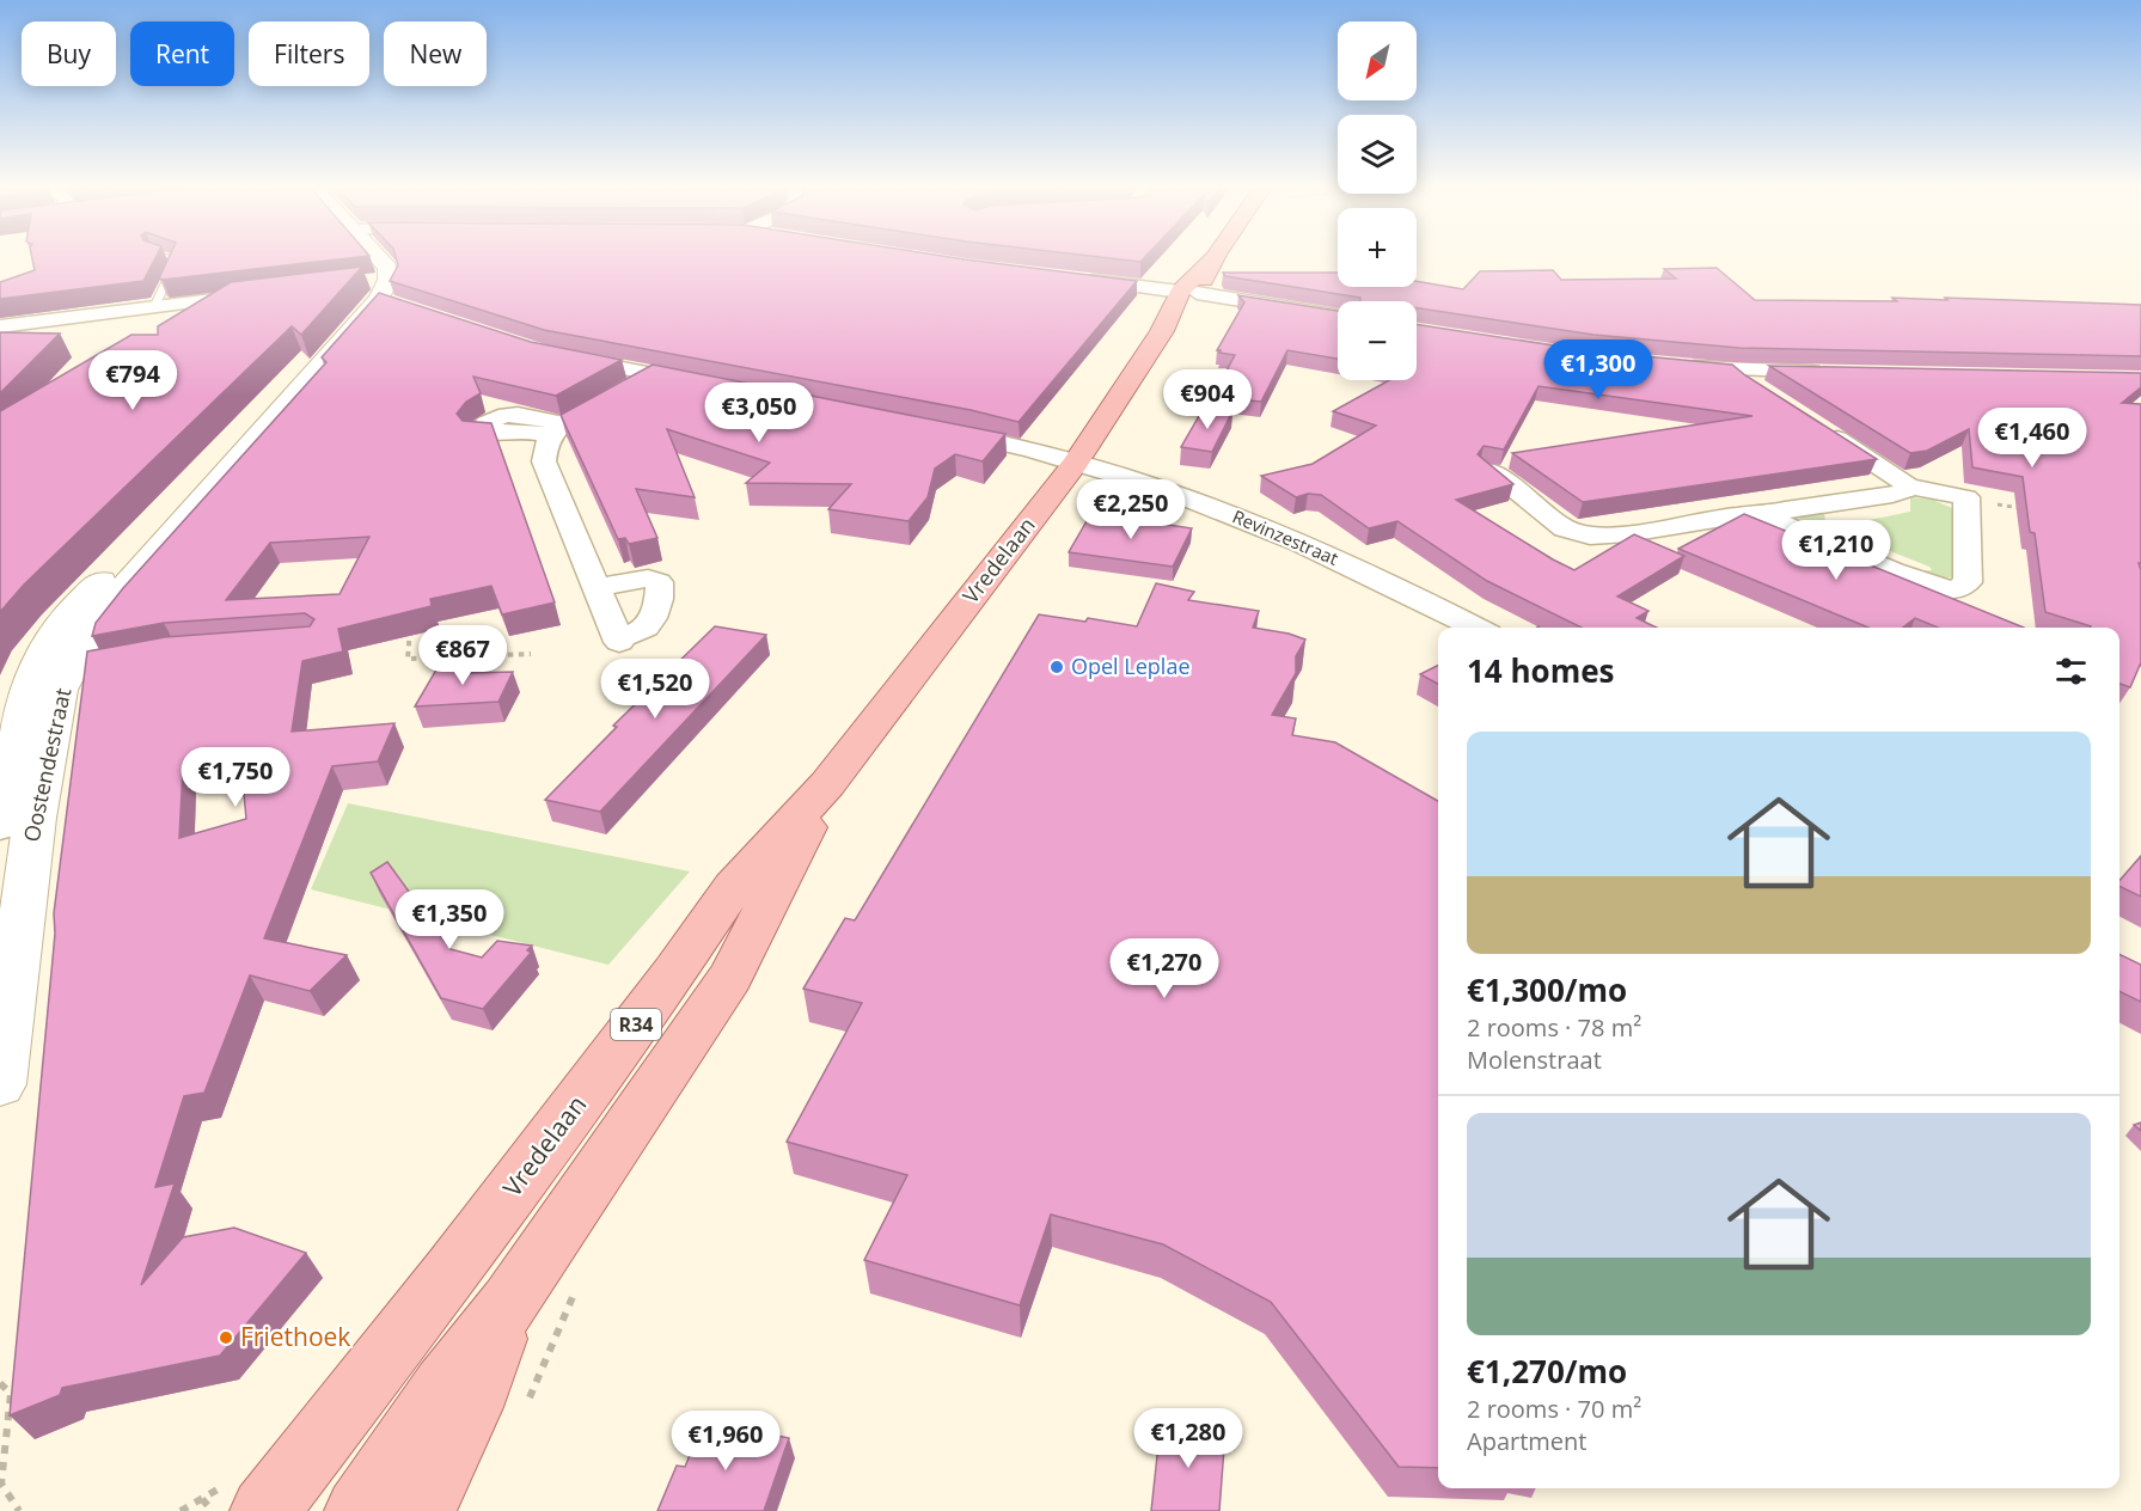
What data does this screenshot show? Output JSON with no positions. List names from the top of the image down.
{
  "streets": {
    "main road": ["Vredelaan", "R34"],
    "street": ["Revinzestraat", "Oostendestraat"]
  },
  "crossings": [
    ["Revinzestraat", "Vredelaan"],
    ["Vredelaan", "R34"]
  ],
  "places": ["Opel Leplae", "Friethoek"],
  "north": "bottom left",
  "page": {
    "map_buttons": ["+", "−"],
    "chip": [
      "Buy",
      "Rent",
      "Filters",
      "New"
    ],
    "price": [
      "€1,300",
      "€794",
      "€904",
      "€3,050",
      "€1,460",
      "€2,250",
      "€1,210",
      "€867",
      "€1,520",
      "€1,750",
      "€1,350",
      "€1,270",
      "€1,280",
      "€1,960"
    ],
    "heading": "14 homes",
    "list": [
      {
        "name": "€1,300/mo",
        "note": "2 rooms · 78 m² · Molenstraat"
      },
      {
        "name": "€1,270/mo",
        "note": "2 rooms · 70 m² · Apartment"
      }
    ]
  }
}
